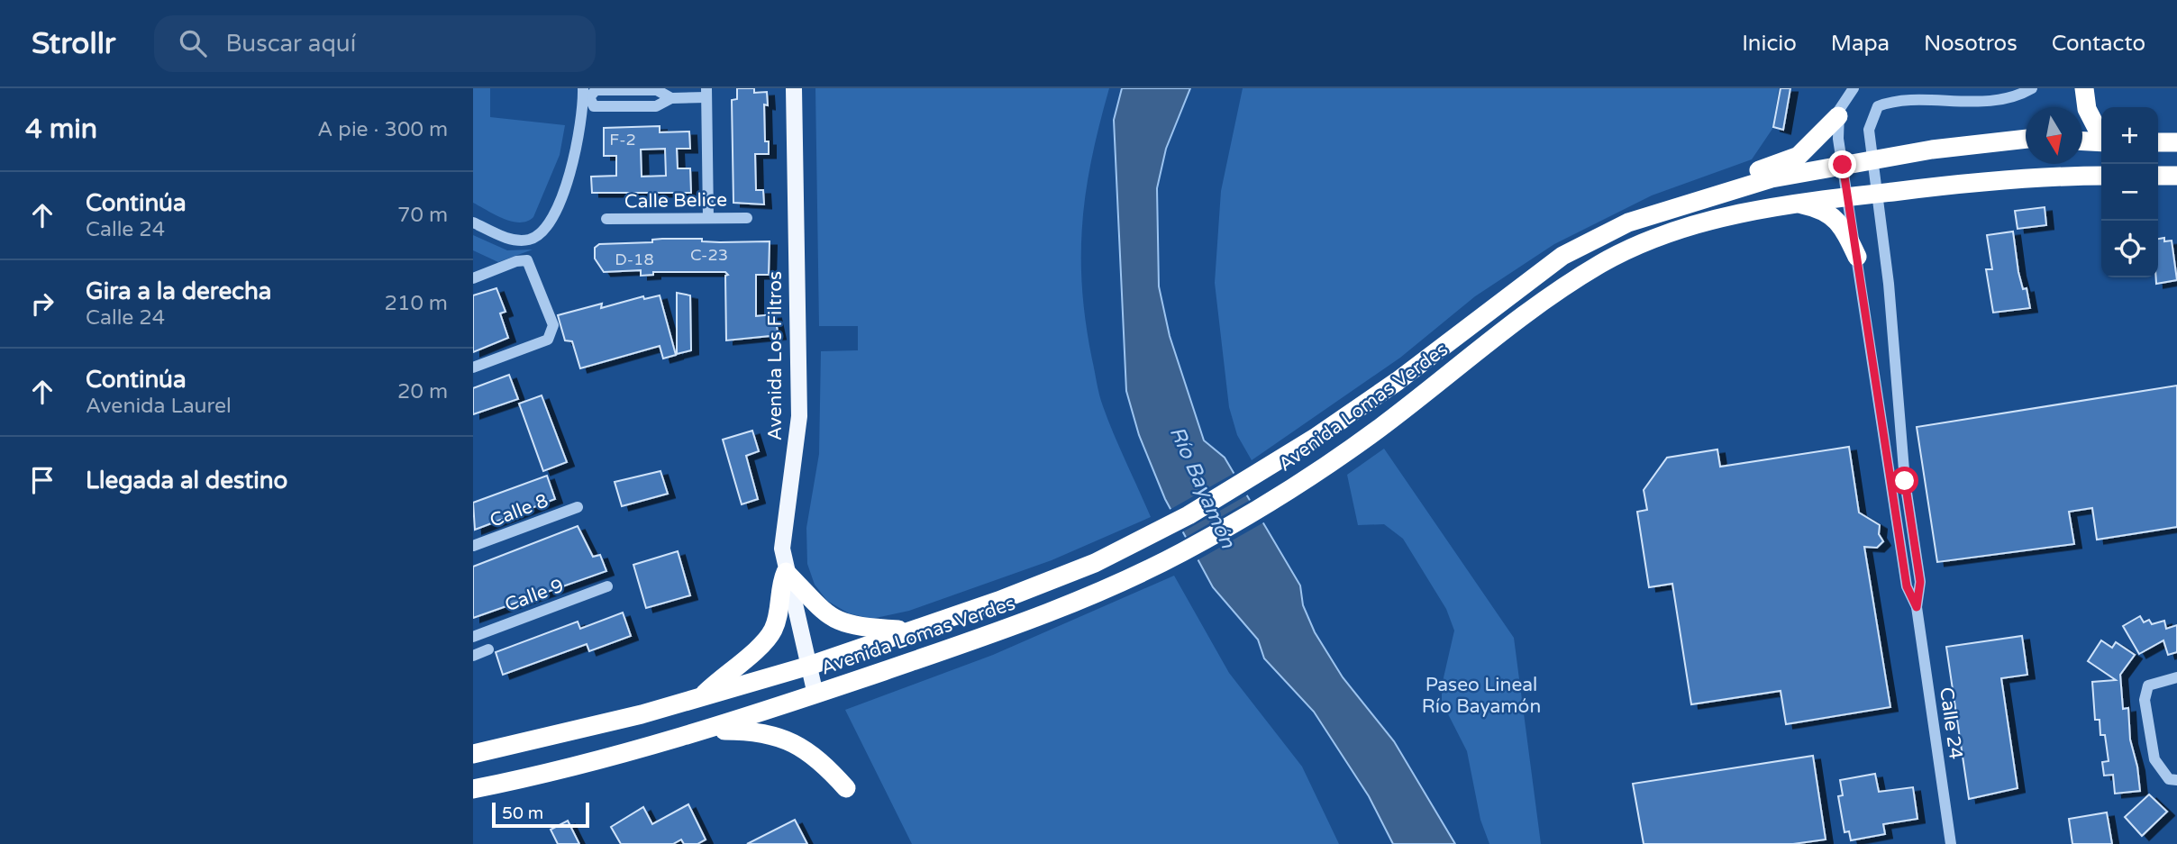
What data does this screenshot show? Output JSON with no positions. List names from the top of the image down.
{
  "streets": {
    "highway": ["Avenida Lomas Verdes"],
    "main road": ["Avenida Los Filtros"],
    "street": [
      "Calle Belice",
      "Calle 8",
      "Calle 9",
      "Calle 24"
    ]
  },
  "crossings": [
    ["Avenida Los Filtros", "Avenida Lomas Verdes"],
    ["Avenida Lomas Verdes", "Calle 24"]
  ],
  "water": ["Río Bayamón"],
  "parks": ["Paseo Lineal Río Bayamón"],
  "house_numbers": ["F-2", "C-23", "D-18"],
  "scale_bar": "50 m",
  "north": "bottom",
  "page": {
    "header": "Strollr",
    "search": "Buscar aquí",
    "nav": [
      "Inicio",
      "Mapa",
      "Nosotros",
      "Contacto"
    ],
    "heading": ["4 min", "A pie · 300 m"],
    "map_buttons": ["+", "−"],
    "list": [
      ["Continúa", "Calle 24", "70 m"],
      ["Gira a la derecha", "Calle 24", "210 m"],
      ["Continúa", "Avenida Laurel", "20 m"],
      "Llegada al destino"
    ],
    "scale": "50 m"
  }
}
